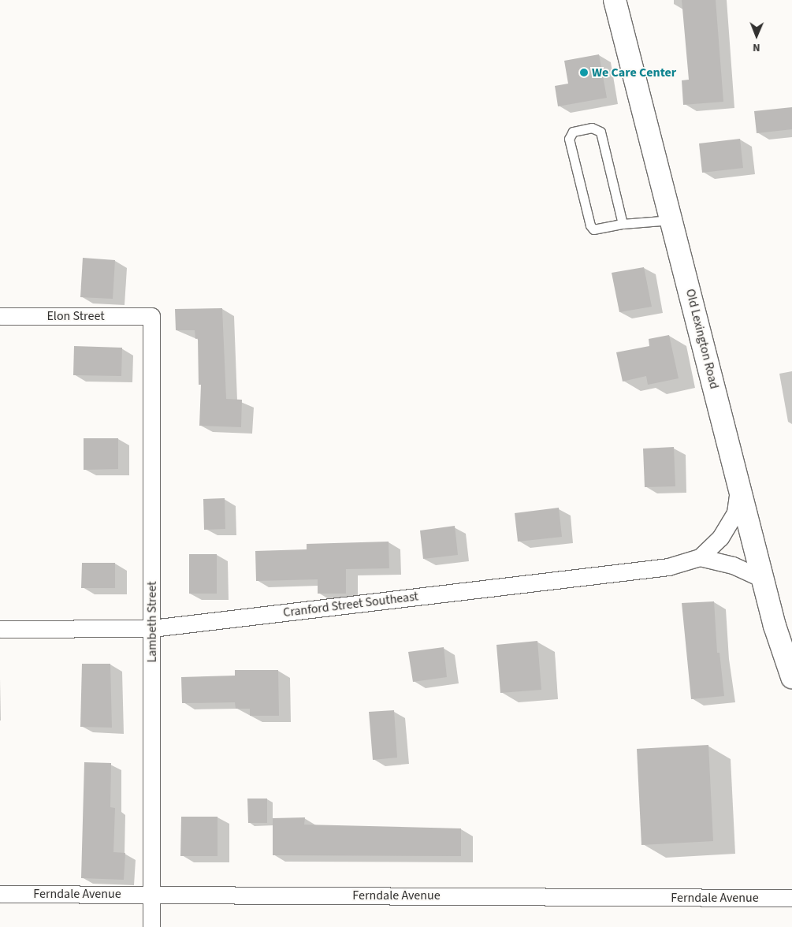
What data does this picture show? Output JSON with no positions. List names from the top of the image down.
{
  "streets": {
    "street": [
      "Elon Street",
      "Old Lexington Road",
      "Cranford Street Southeast",
      "Lambeth Street",
      "Ferndale Avenue"
    ]
  },
  "crossings": [
    ["Elon Street", "Lambeth Street"],
    ["Old Lexington Road", "Cranford Street Southeast"],
    ["Cranford Street Southeast", "Lambeth Street"],
    ["Lambeth Street", "Ferndale Avenue"]
  ],
  "places": ["We Care Center"],
  "north": "bottom"
}
